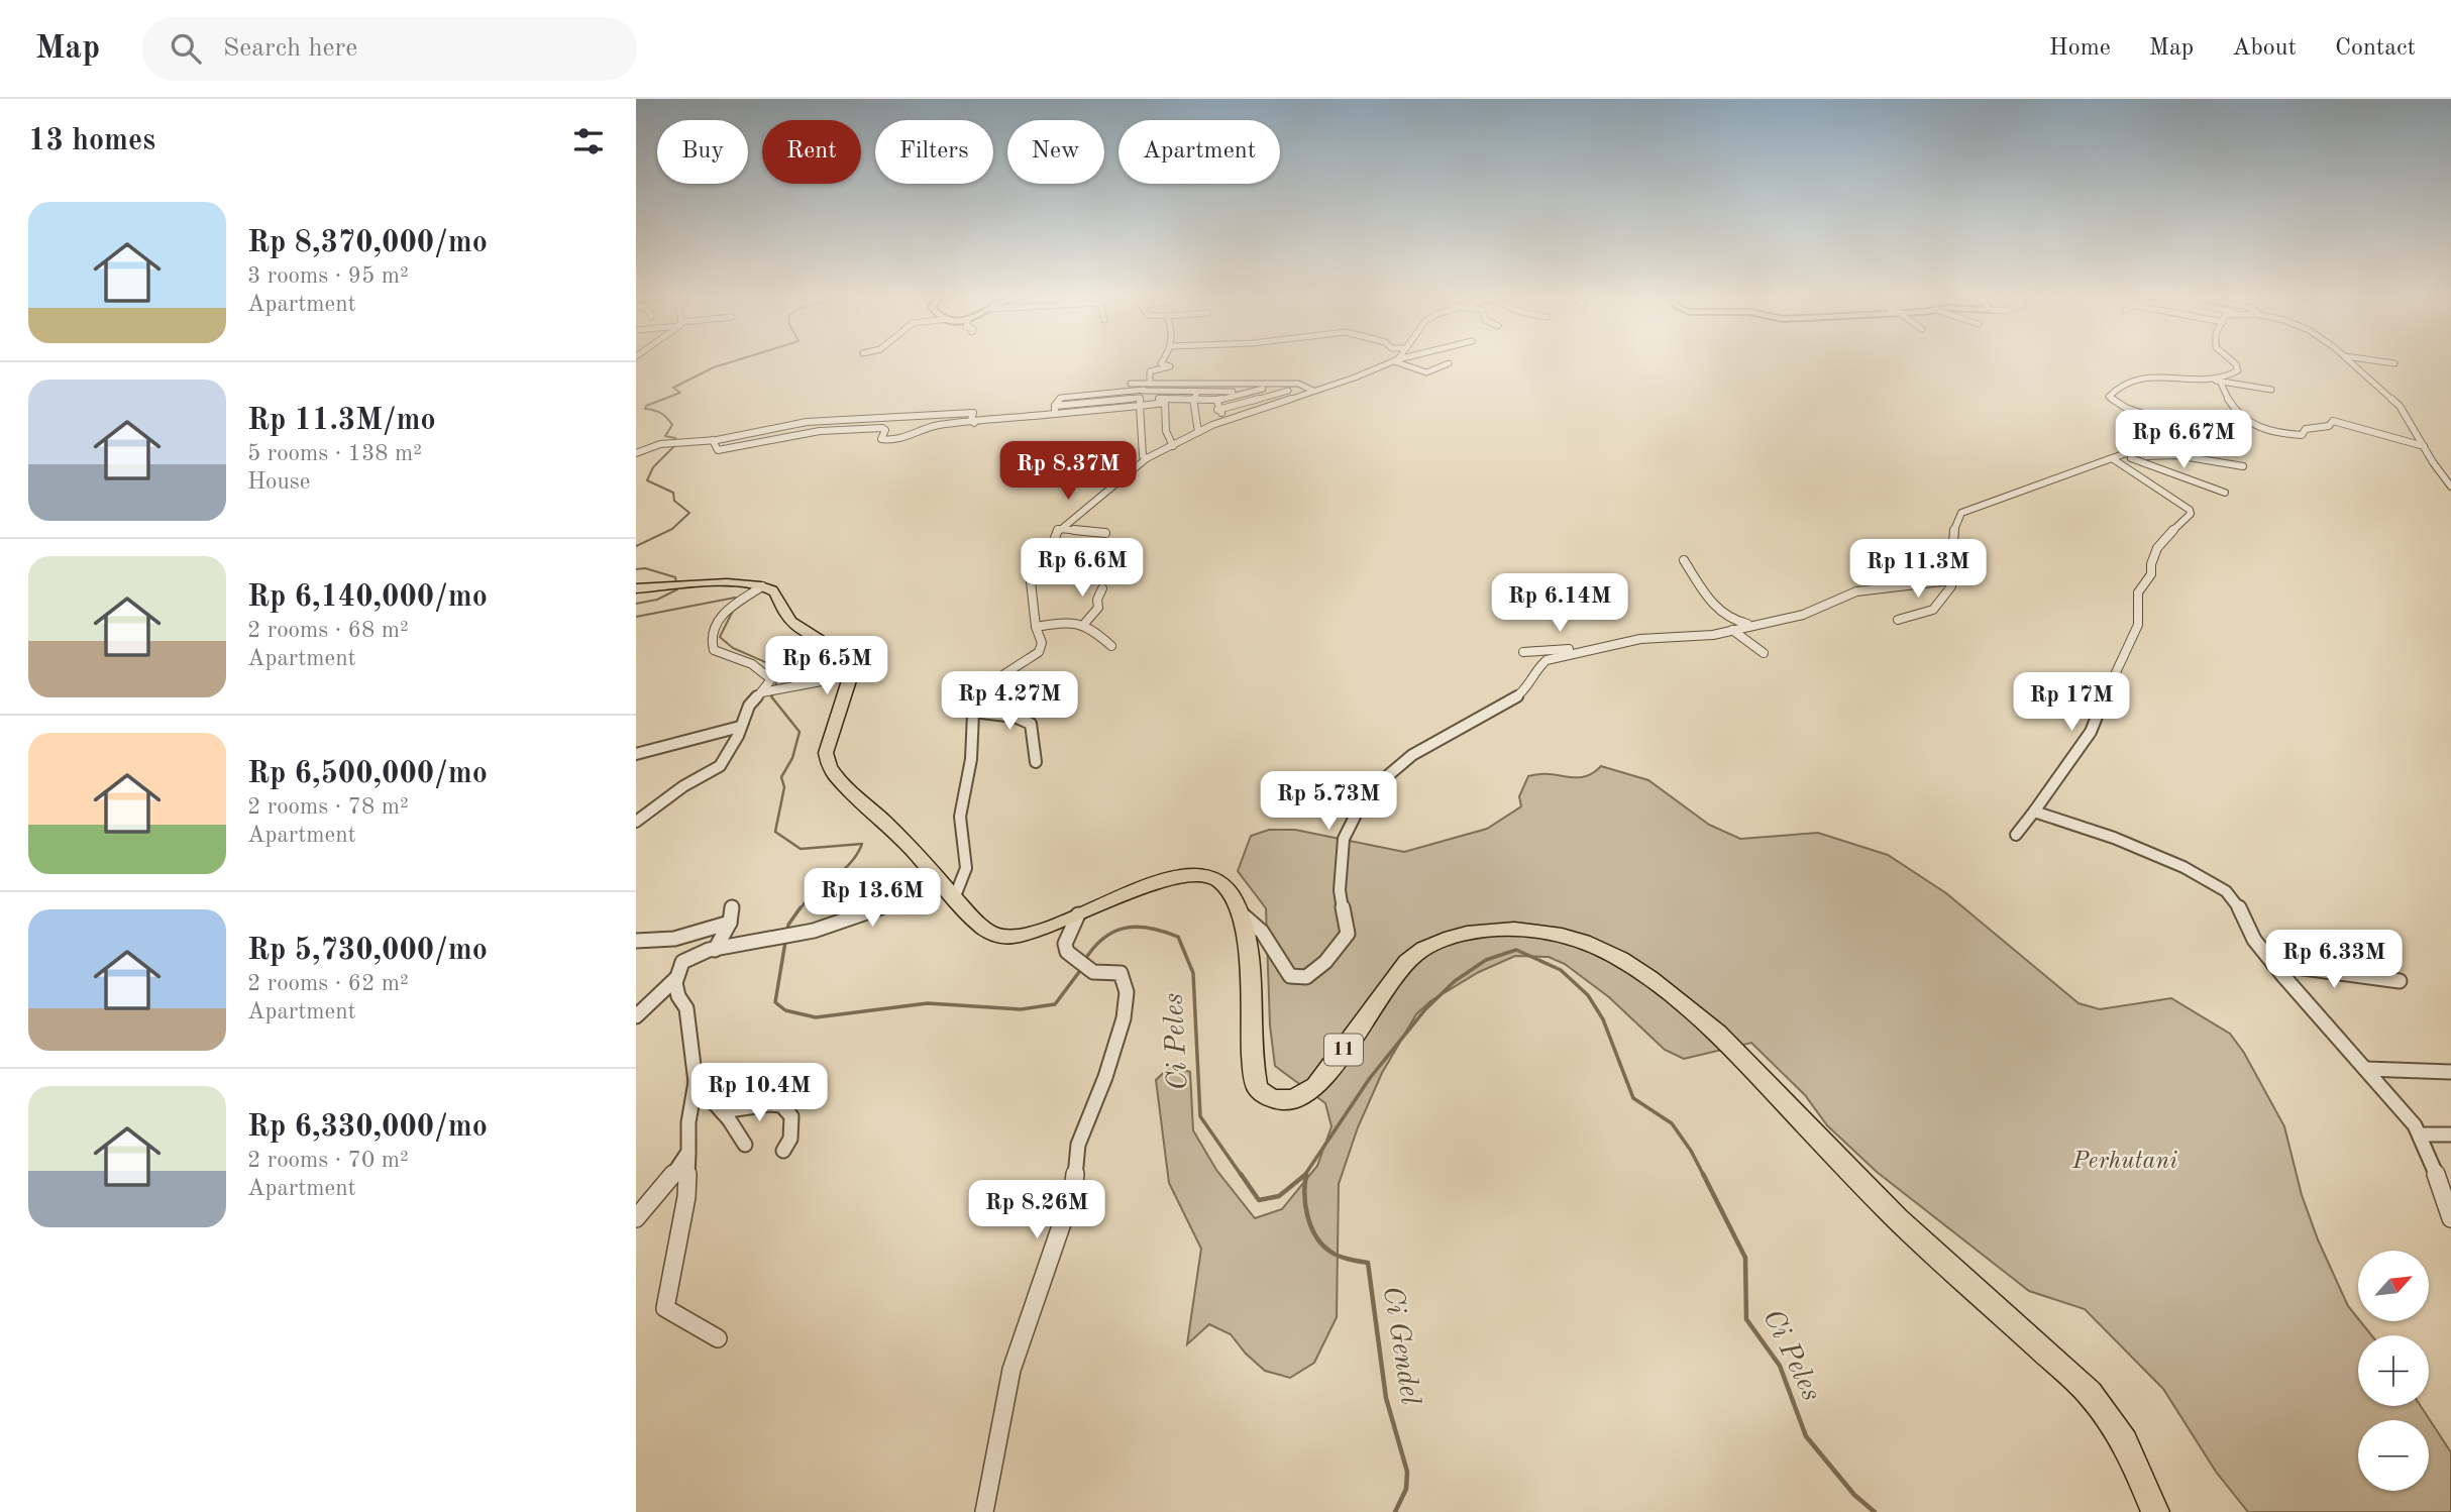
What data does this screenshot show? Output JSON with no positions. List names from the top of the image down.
{
  "streets": {
    "highway": ["11"]
  },
  "water": ["Ci Peles", "Ci Gendel"],
  "parks": ["Perhutani"],
  "north": "top right",
  "page": {
    "header": "Map",
    "search": "Search here",
    "nav": [
      "Home",
      "Map",
      "About",
      "Contact"
    ],
    "heading": "13 homes",
    "chip": [
      "Buy",
      "Rent",
      "Filters",
      "New",
      "Apartment"
    ],
    "list": [
      {
        "name": "Rp 8,370,000/mo",
        "note": "3 rooms · 95 m² · Apartment"
      },
      {
        "name": "Rp 11.3M/mo",
        "note": "5 rooms · 138 m² · House"
      },
      {
        "name": "Rp 6,140,000/mo",
        "note": "2 rooms · 68 m² · Apartment"
      },
      {
        "name": "Rp 6,500,000/mo",
        "note": "2 rooms · 78 m² · Apartment"
      },
      {
        "name": "Rp 5,730,000/mo",
        "note": "2 rooms · 62 m² · Apartment"
      },
      {
        "name": "Rp 6,330,000/mo",
        "note": "2 rooms · 70 m² · Apartment"
      }
    ],
    "price": [
      "Rp 6.67M",
      "Rp 8.37M",
      "Rp 6.6M",
      "Rp 11.3M",
      "Rp 6.14M",
      "Rp 6.5M",
      "Rp 4.27M",
      "Rp 17M",
      "Rp 5.73M",
      "Rp 13.6M",
      "Rp 6.33M",
      "Rp 10.4M",
      "Rp 8.26M"
    ],
    "map_buttons": ["+", "−"]
  }
}
